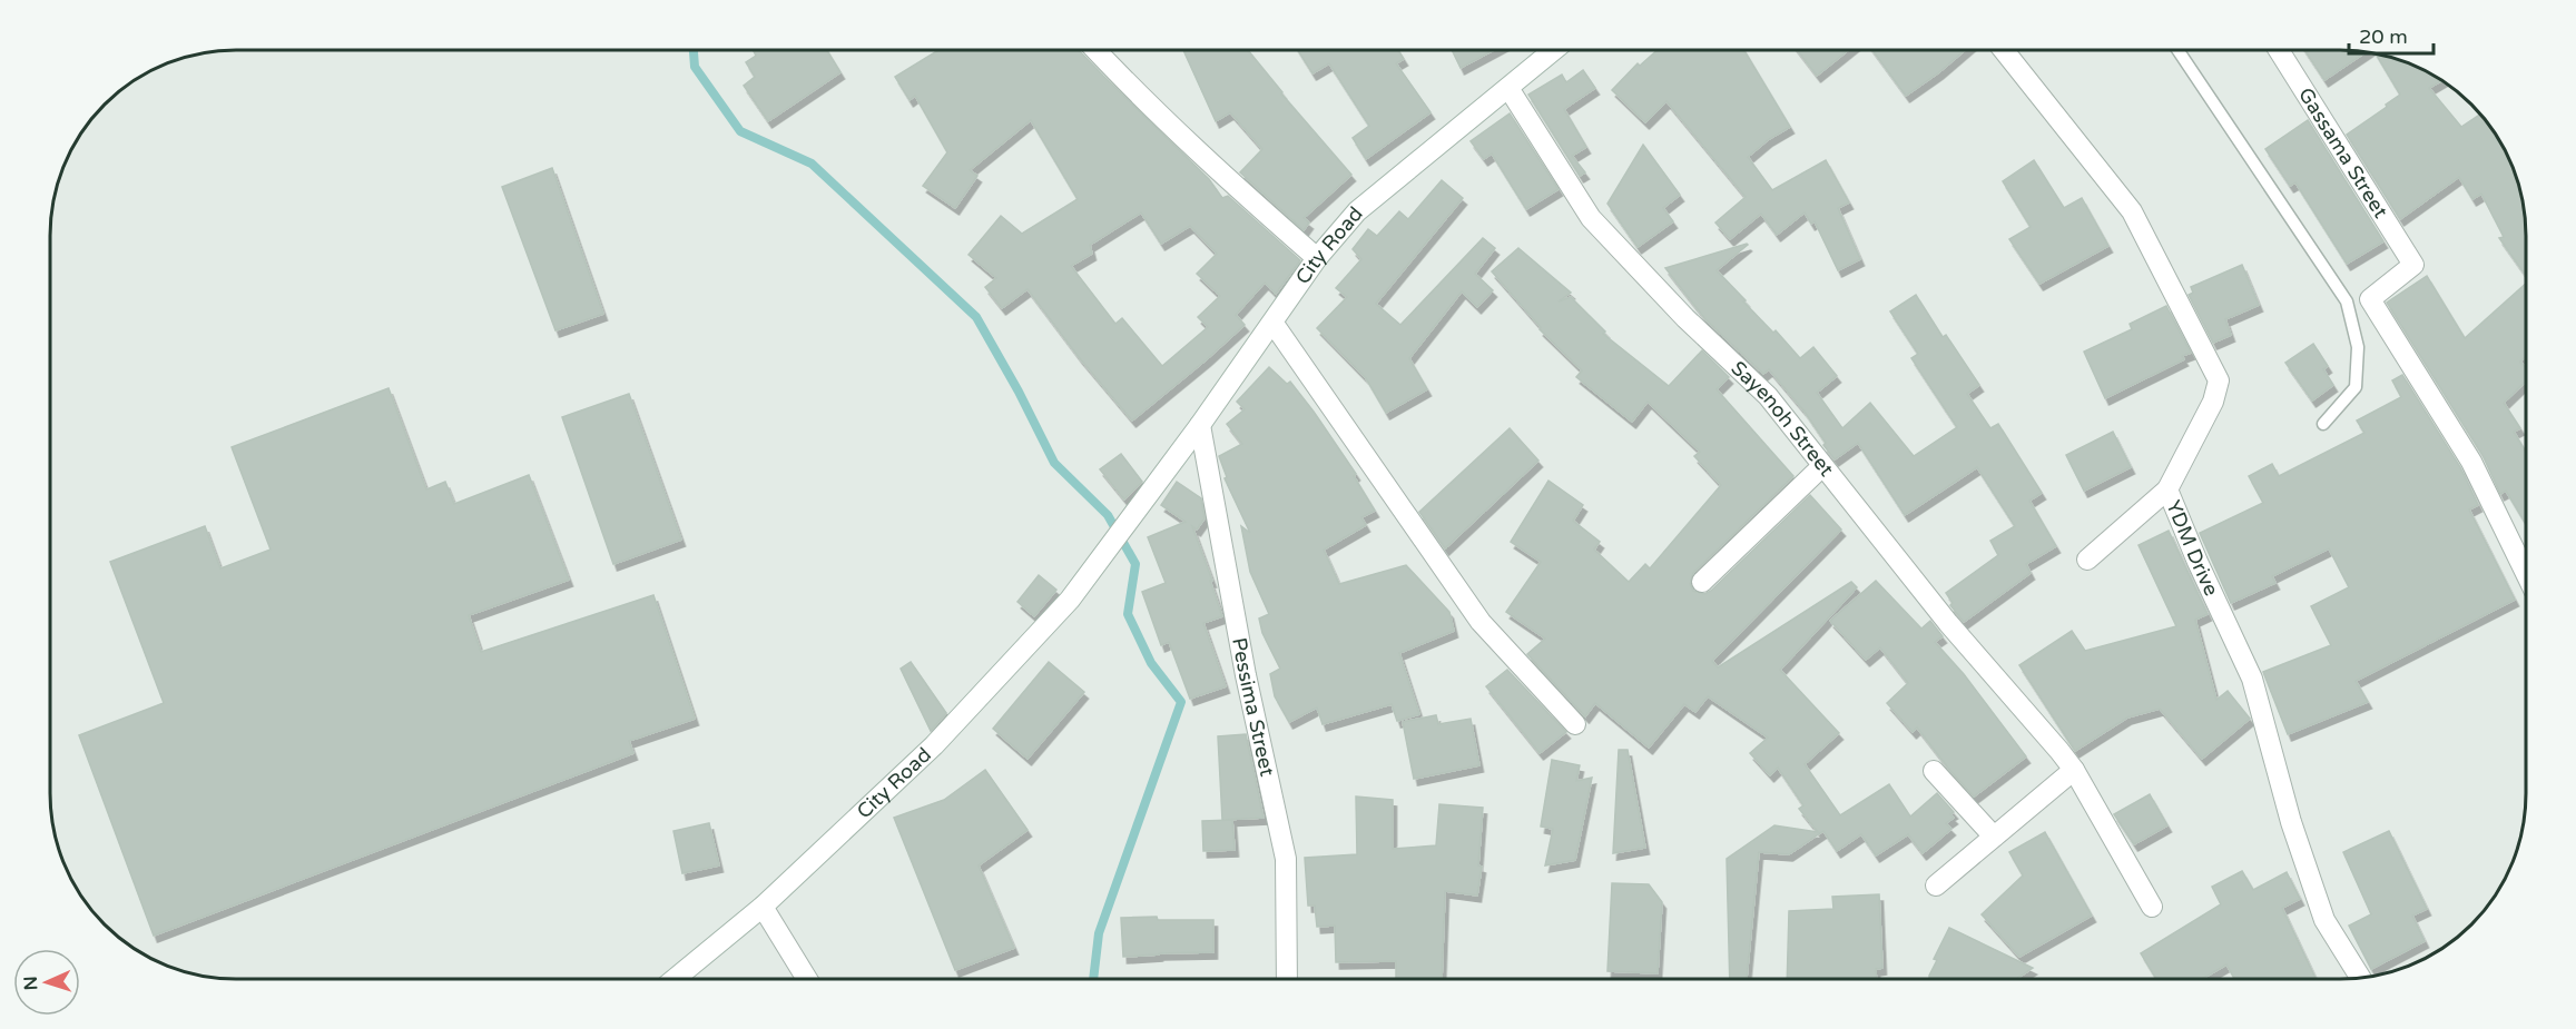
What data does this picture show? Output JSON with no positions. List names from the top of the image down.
{
  "streets": {
    "street": [
      "Gassama Street",
      "City Road",
      "Sayenoh Street",
      "YDM Drive",
      "Pessima Street"
    ]
  },
  "crossings": [
    ["City Road", "Sayenoh Street"],
    ["City Road", "Pessima Street"]
  ],
  "scale_bar": "20 m",
  "north": "left"
}
